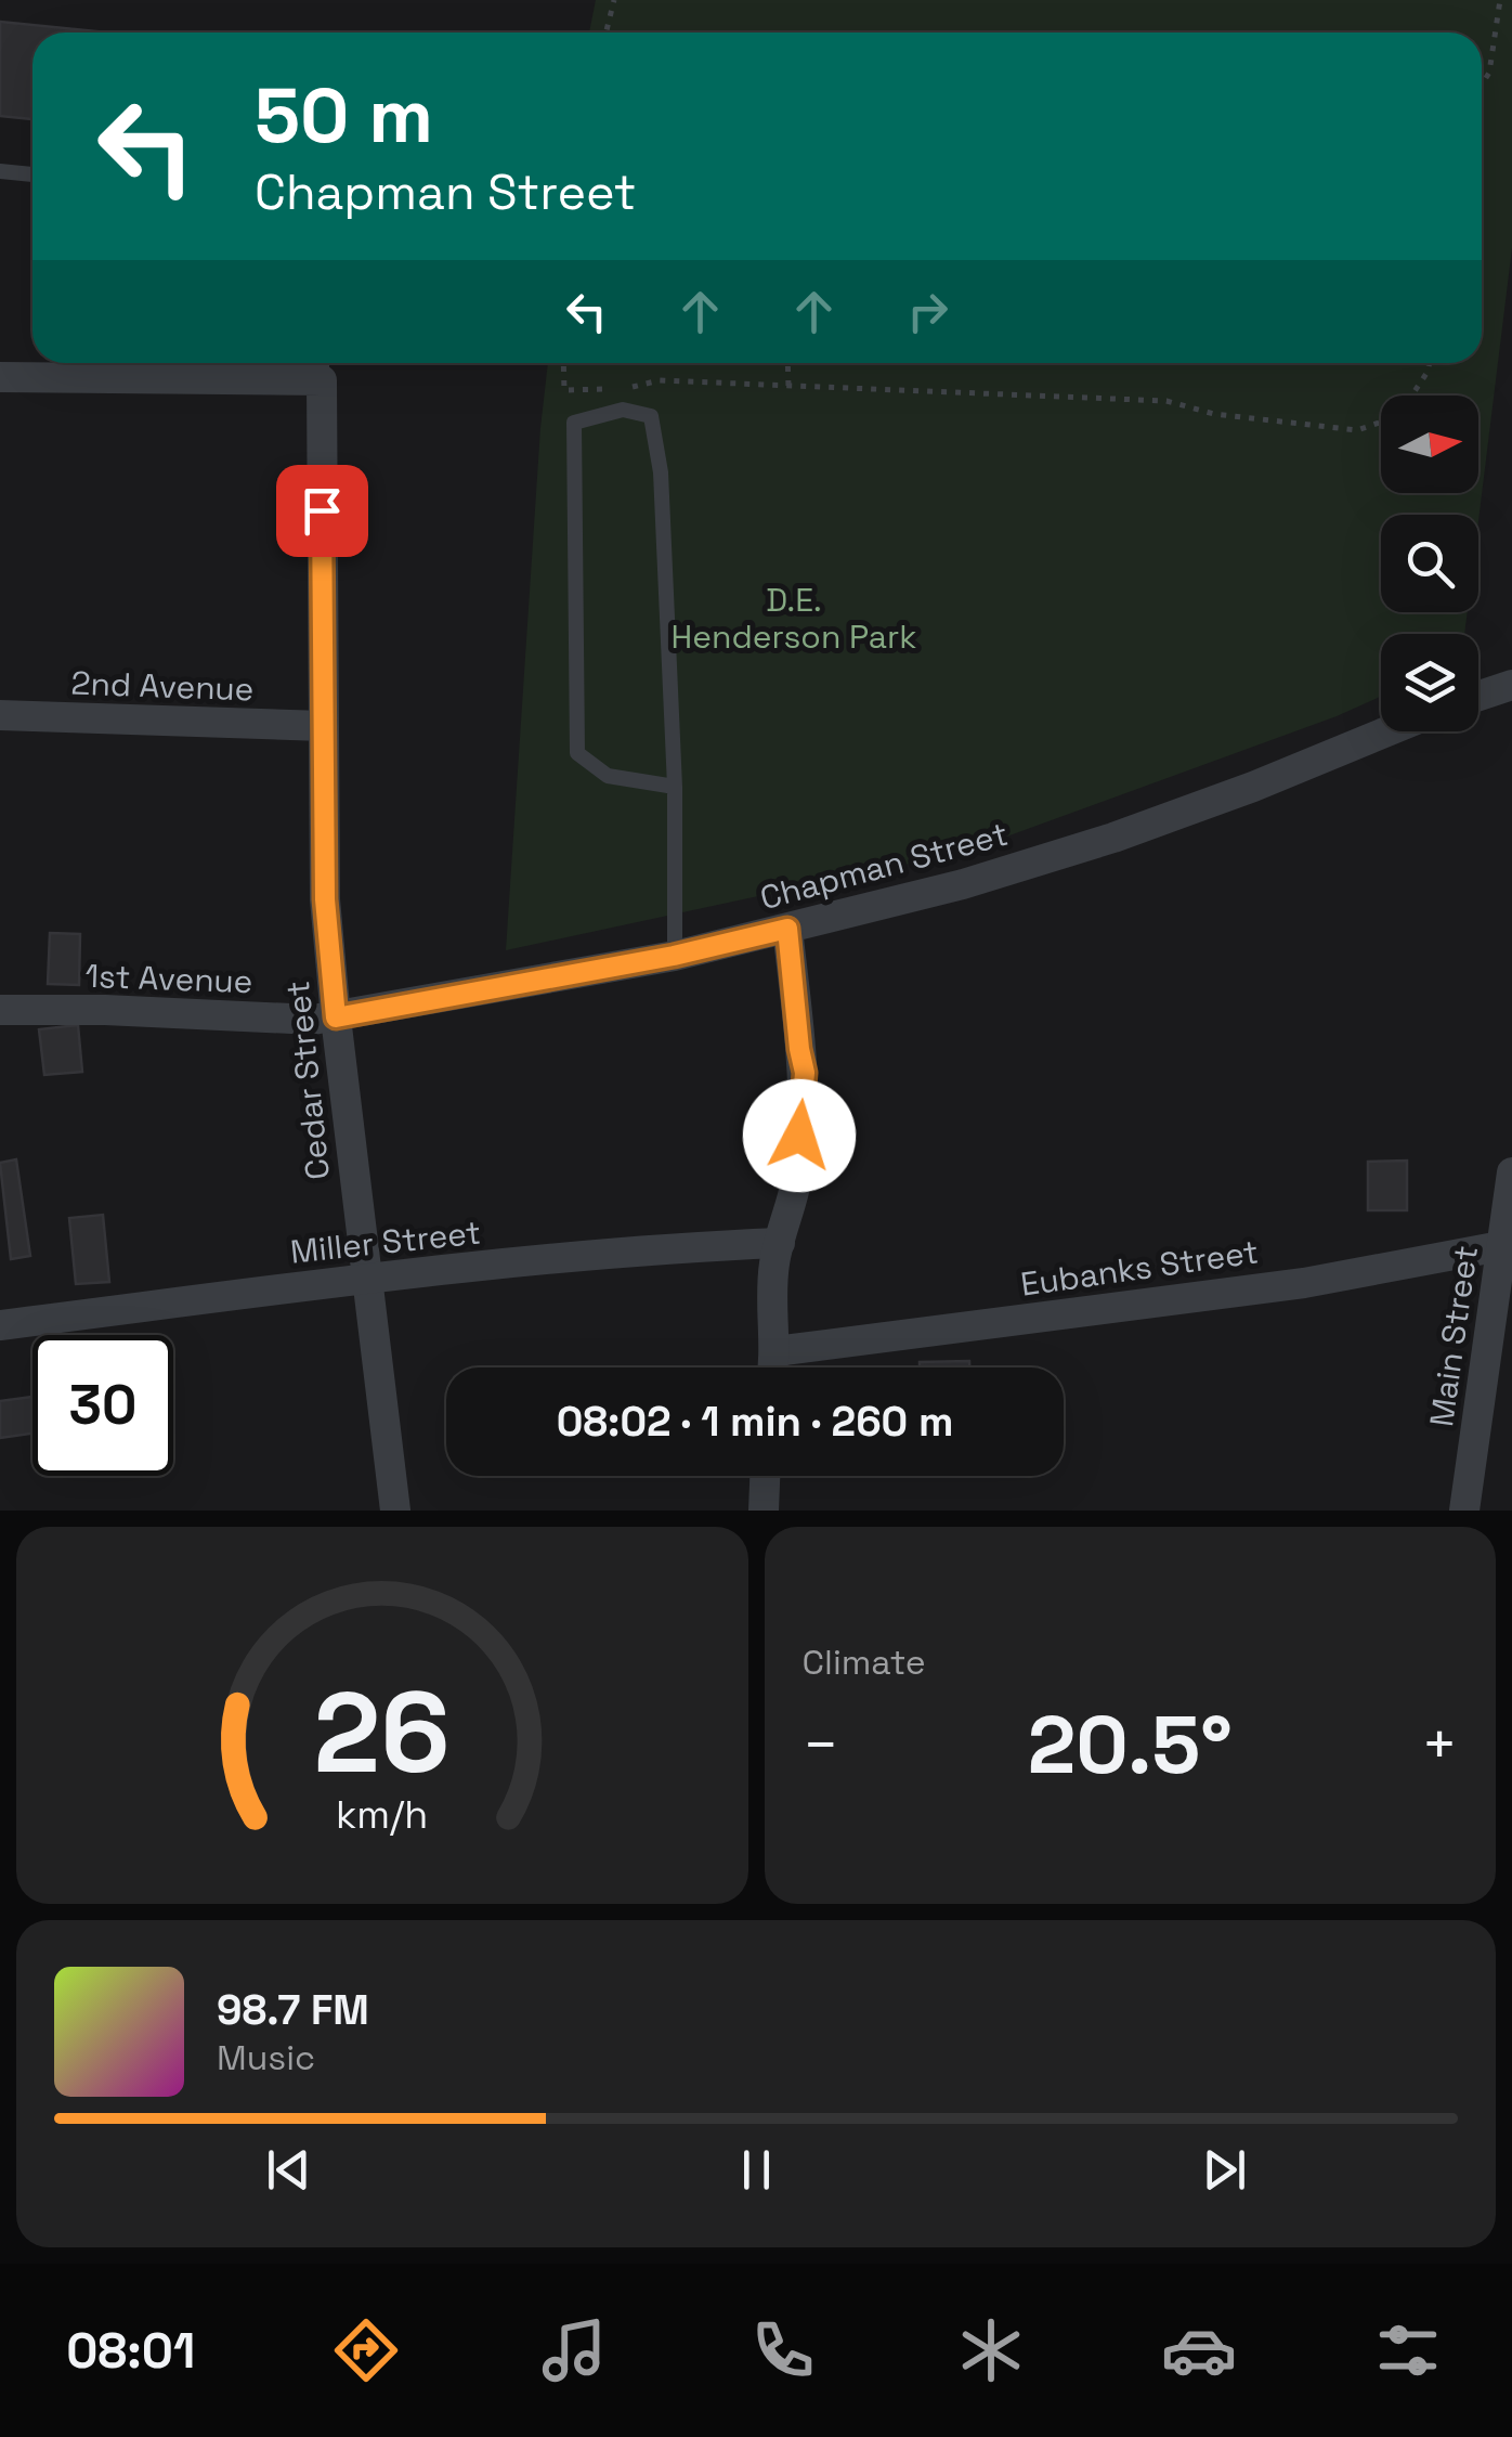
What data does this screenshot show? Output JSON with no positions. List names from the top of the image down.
{
  "streets": {
    "street": [
      "2nd Avenue",
      "Chapman Street",
      "1st Avenue",
      "Cedar Street",
      "Miller Street",
      "Eubanks Street",
      "Main Street"
    ]
  },
  "crossings": [
    ["2nd Avenue", "Cedar Street"],
    ["Chapman Street", "1st Avenue"],
    ["Chapman Street", "Cedar Street"],
    ["1st Avenue", "Cedar Street"],
    ["Cedar Street", "Miller Street"],
    ["Eubanks Street", "Main Street"]
  ],
  "parks": ["D.E. Henderson Park"],
  "north": "right",
  "page": {
    "turn": ["50 m", "Chapman Street"],
    "limit": "30",
    "trip": "08:02 · 1 min · 260 m",
    "tile": "Climate",
    "heat": ["−", "20.5°", "+"],
    "song": ["98.7 FM", "Music"],
    "tabs": "08:01",
    "gauge": ["26", "km/h"]
  }
}
